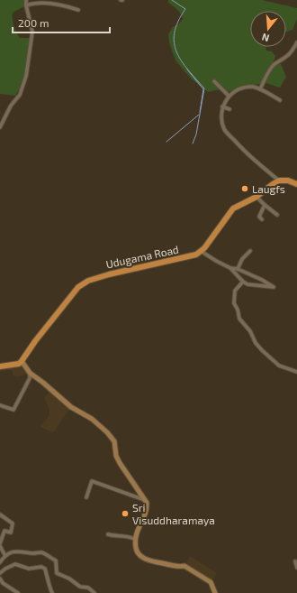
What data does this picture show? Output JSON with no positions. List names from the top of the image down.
{
  "streets": {
    "main road": ["Udugama Road"]
  },
  "places": ["Laugfs", "Sri Visuddharamaya"],
  "scale_bar": "200 m",
  "north": "bottom"
}
